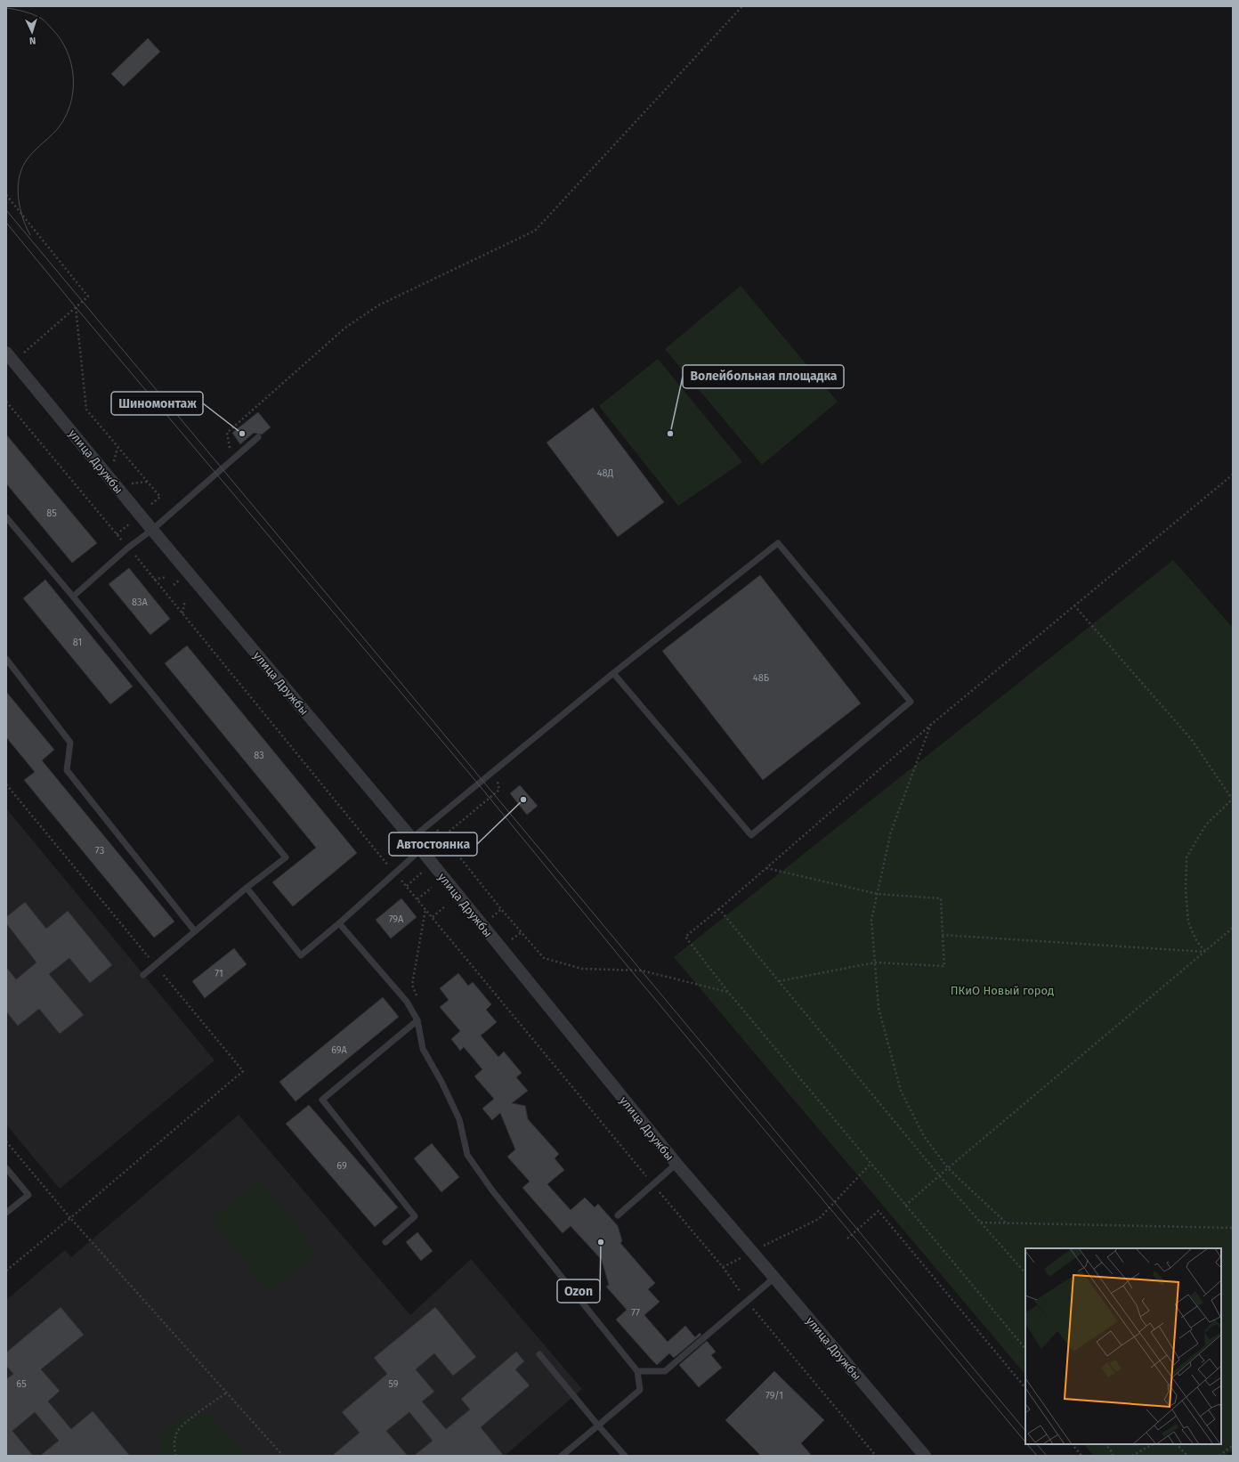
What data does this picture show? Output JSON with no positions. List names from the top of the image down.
{
  "streets": {
    "street": ["улица Дружбы"]
  },
  "parks": ["ПКиО Новый город"],
  "places": [
    "Шиномонтаж",
    "Волейбольная площадка",
    "Автостоянка",
    "Ozon"
  ],
  "house_numbers": [
    "48Д",
    "85",
    "83А",
    "81",
    "48Б",
    "83",
    "73",
    "79А",
    "71",
    "69А",
    "69",
    "77",
    "65",
    "59",
    "79/1"
  ],
  "north": "bottom"
}
